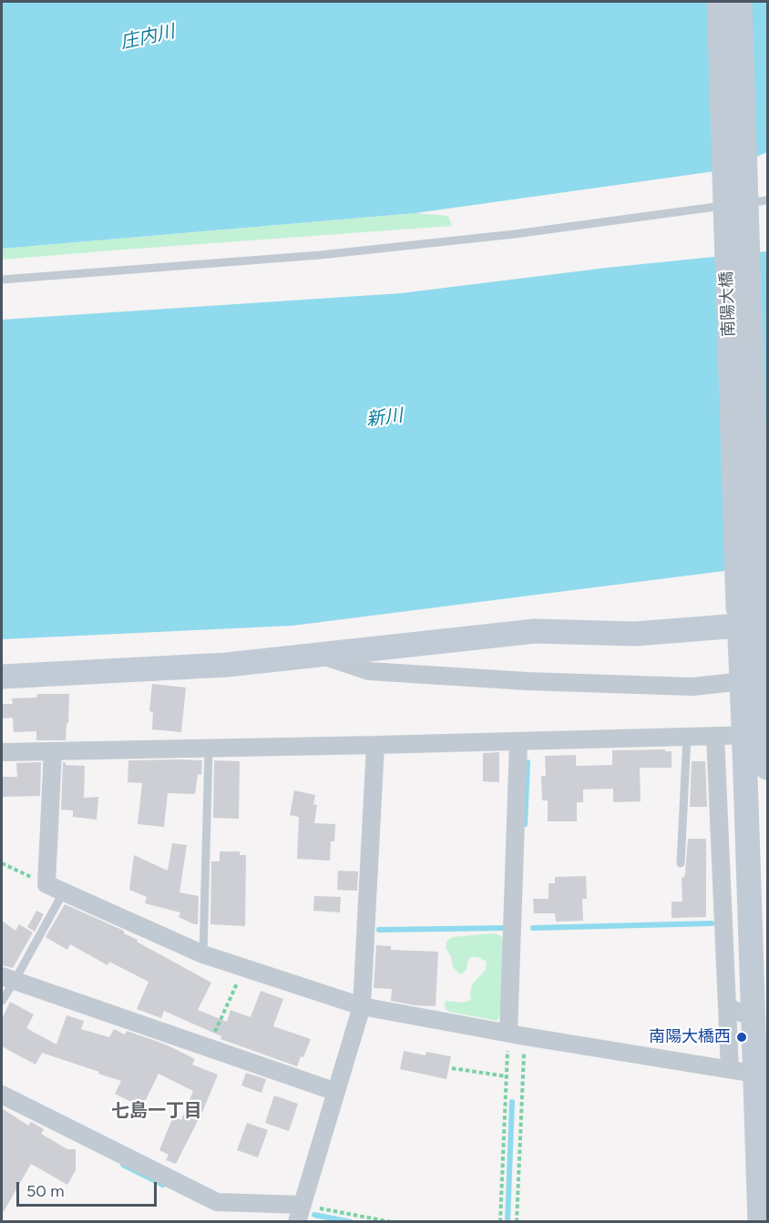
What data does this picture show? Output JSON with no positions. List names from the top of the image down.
{
  "streets": {
    "street": ["南陽大橋"]
  },
  "districts": ["七島一丁目"],
  "water": ["庄内川", "新川"],
  "places": ["南陽大橋西"],
  "scale_bar": "50 m"
}
